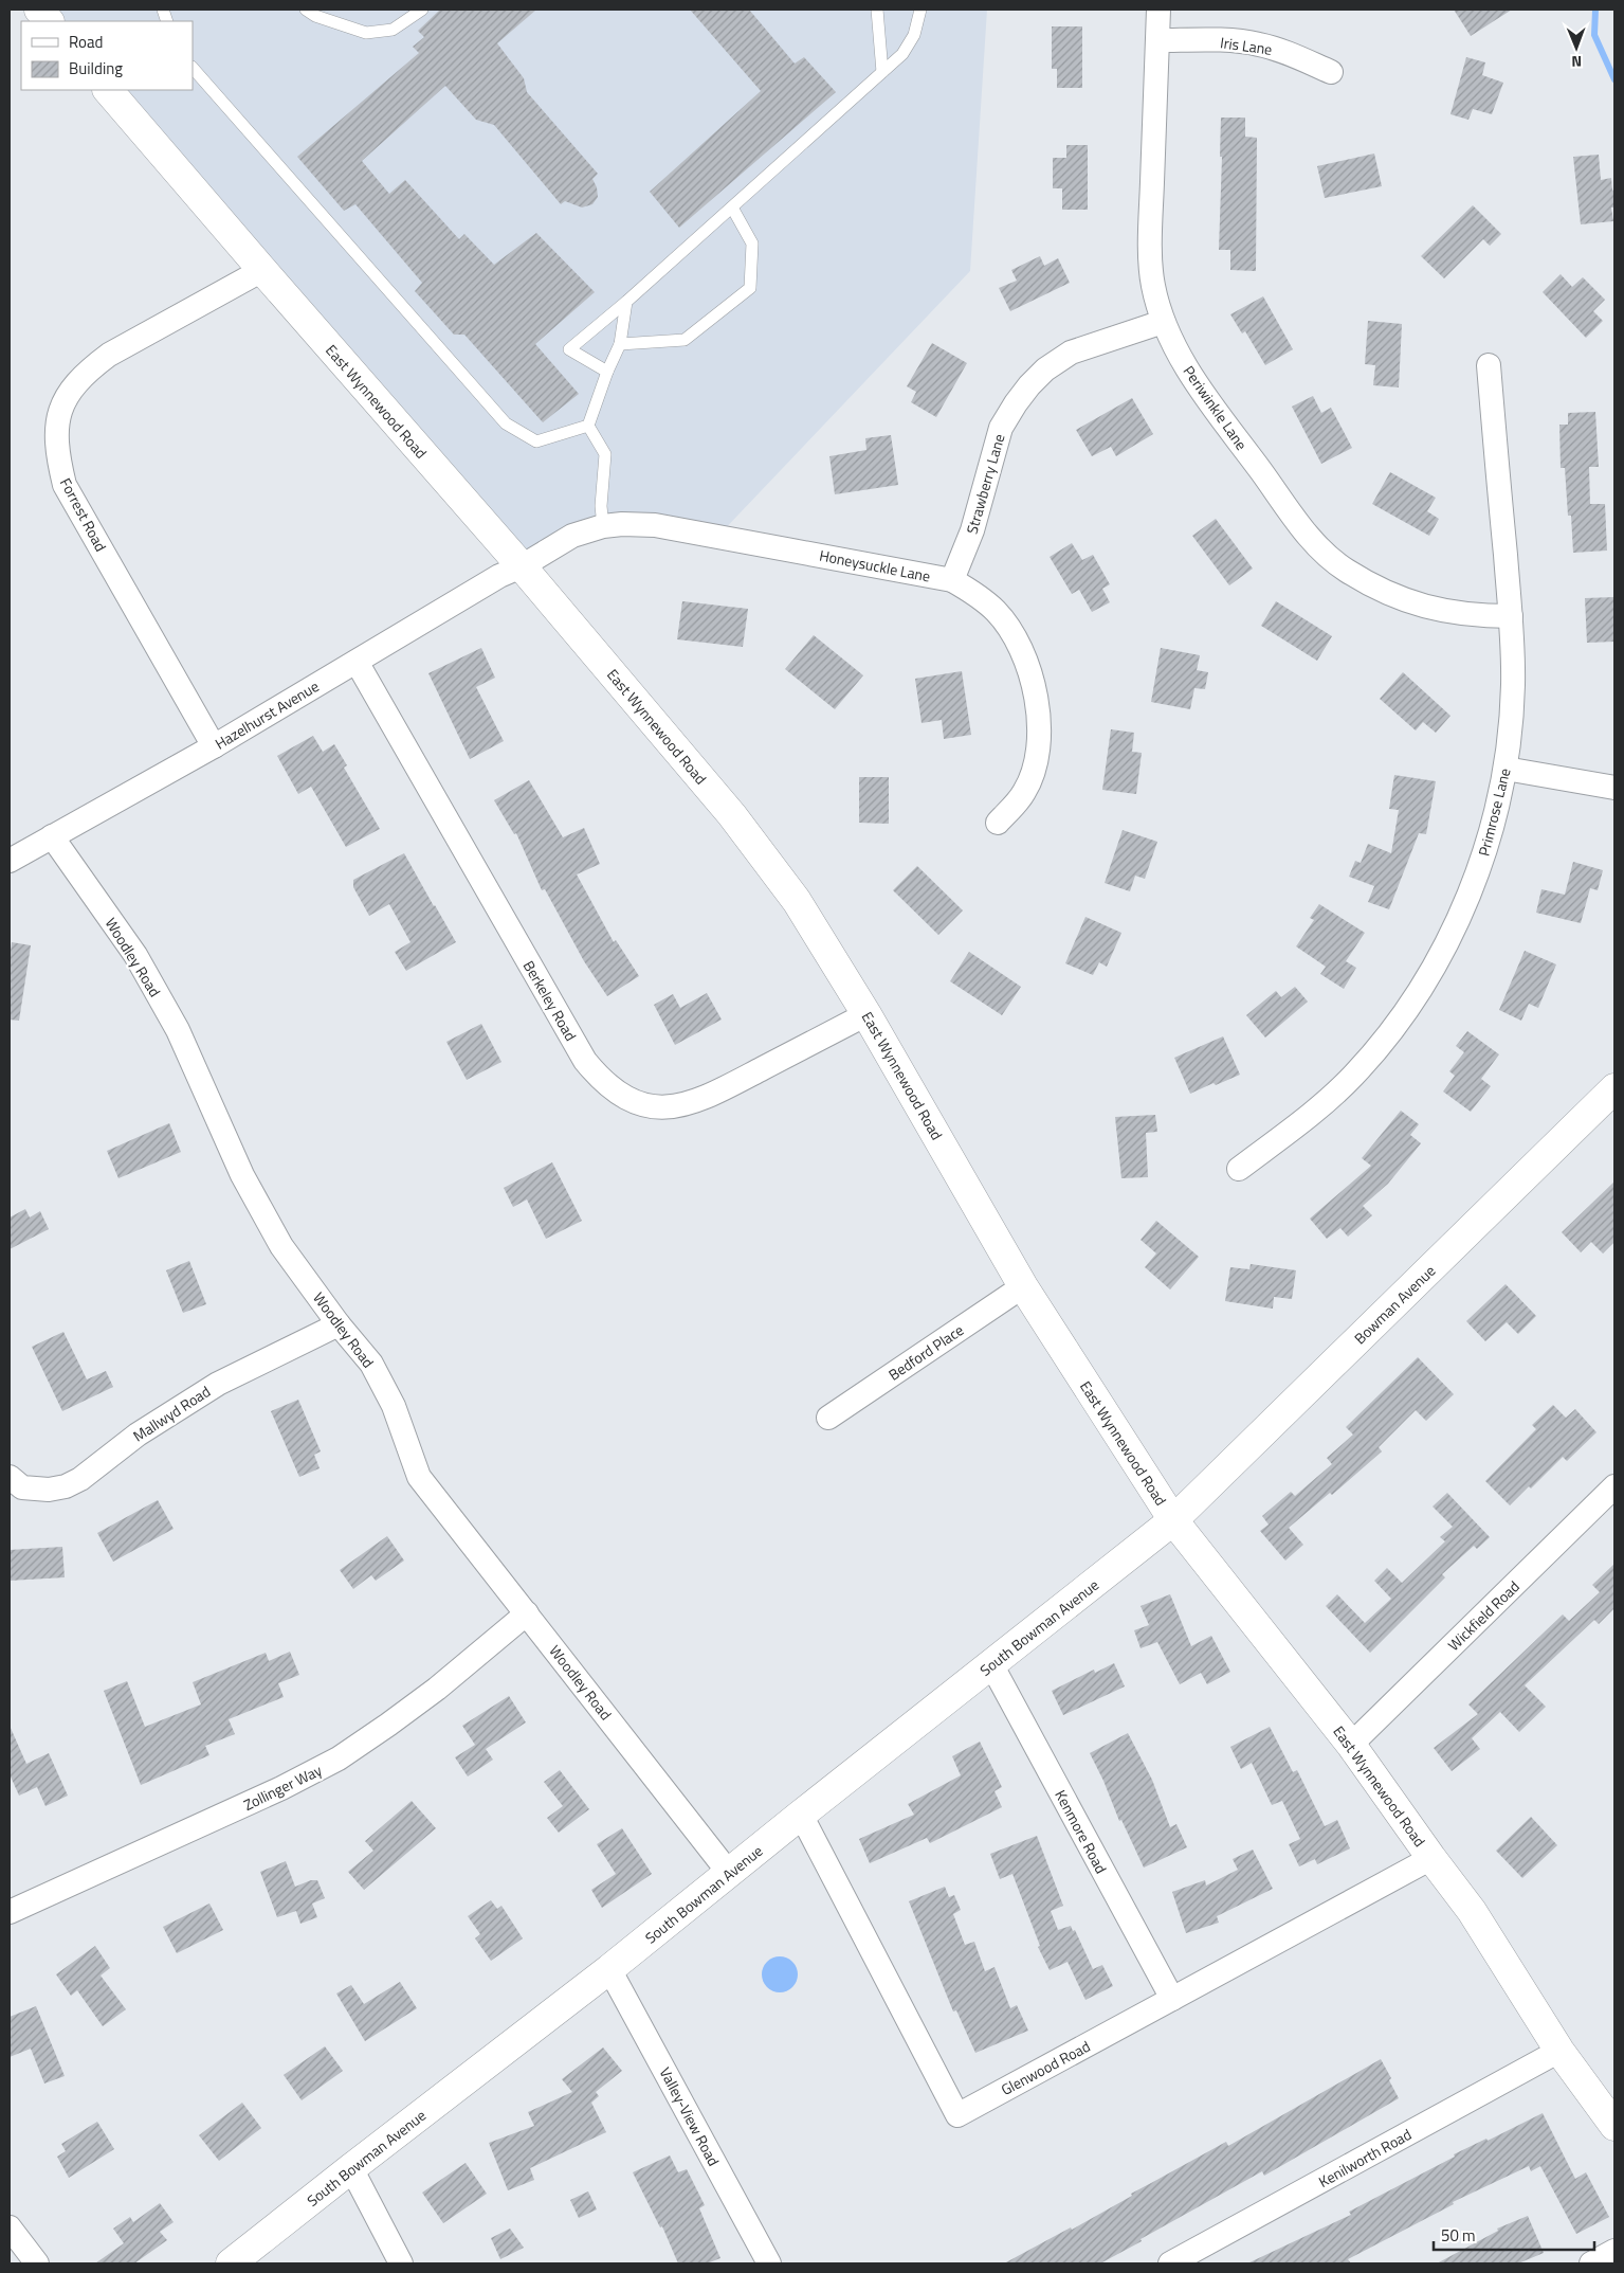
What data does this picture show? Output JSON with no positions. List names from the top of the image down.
{
  "streets": {
    "street": [
      "Iris Lane",
      "East Wynnewood Road",
      "Periwinkle Lane",
      "Strawberry Lane",
      "Forrest Road",
      "Honeysuckle Lane",
      "Hazelhurst Avenue",
      "Primrose Lane",
      "Woodley Road",
      "Berkeley Road",
      "Bowman Avenue",
      "Bedford Place",
      "Mallwyd Road",
      "Wickfield Road",
      "South Bowman Avenue",
      "Zollinger Way",
      "Kenmore Road",
      "Glenwood Road",
      "Valley-View Road",
      "Kenilworth Road"
    ]
  },
  "crossings": [
    ["Iris Lane", "Periwinkle Lane"],
    ["East Wynnewood Road", "Forrest Road"],
    ["East Wynnewood Road", "Honeysuckle Lane"],
    ["East Wynnewood Road", "Hazelhurst Avenue"],
    ["East Wynnewood Road", "Berkeley Road"],
    ["East Wynnewood Road", "Bowman Avenue"],
    ["East Wynnewood Road", "Bedford Place"],
    ["East Wynnewood Road", "Wickfield Road"],
    ["East Wynnewood Road", "South Bowman Avenue"],
    ["East Wynnewood Road", "Glenwood Road"],
    ["East Wynnewood Road", "Kenilworth Road"],
    ["Periwinkle Lane", "Strawberry Lane"],
    ["Periwinkle Lane", "Primrose Lane"],
    ["Strawberry Lane", "Honeysuckle Lane"],
    ["Forrest Road", "Hazelhurst Avenue"],
    ["Honeysuckle Lane", "Hazelhurst Avenue"],
    ["Hazelhurst Avenue", "Woodley Road"],
    ["Hazelhurst Avenue", "Berkeley Road"],
    ["Woodley Road", "Mallwyd Road"],
    ["Woodley Road", "South Bowman Avenue"],
    ["Woodley Road", "Zollinger Way"],
    ["Bowman Avenue", "South Bowman Avenue"],
    ["South Bowman Avenue", "Kenmore Road"],
    ["South Bowman Avenue", "Glenwood Road"],
    ["South Bowman Avenue", "Valley-View Road"],
    ["Kenmore Road", "Glenwood Road"]
  ],
  "legend": ["Road", "Building"],
  "scale_bar": "50 m",
  "north": "bottom"
}
